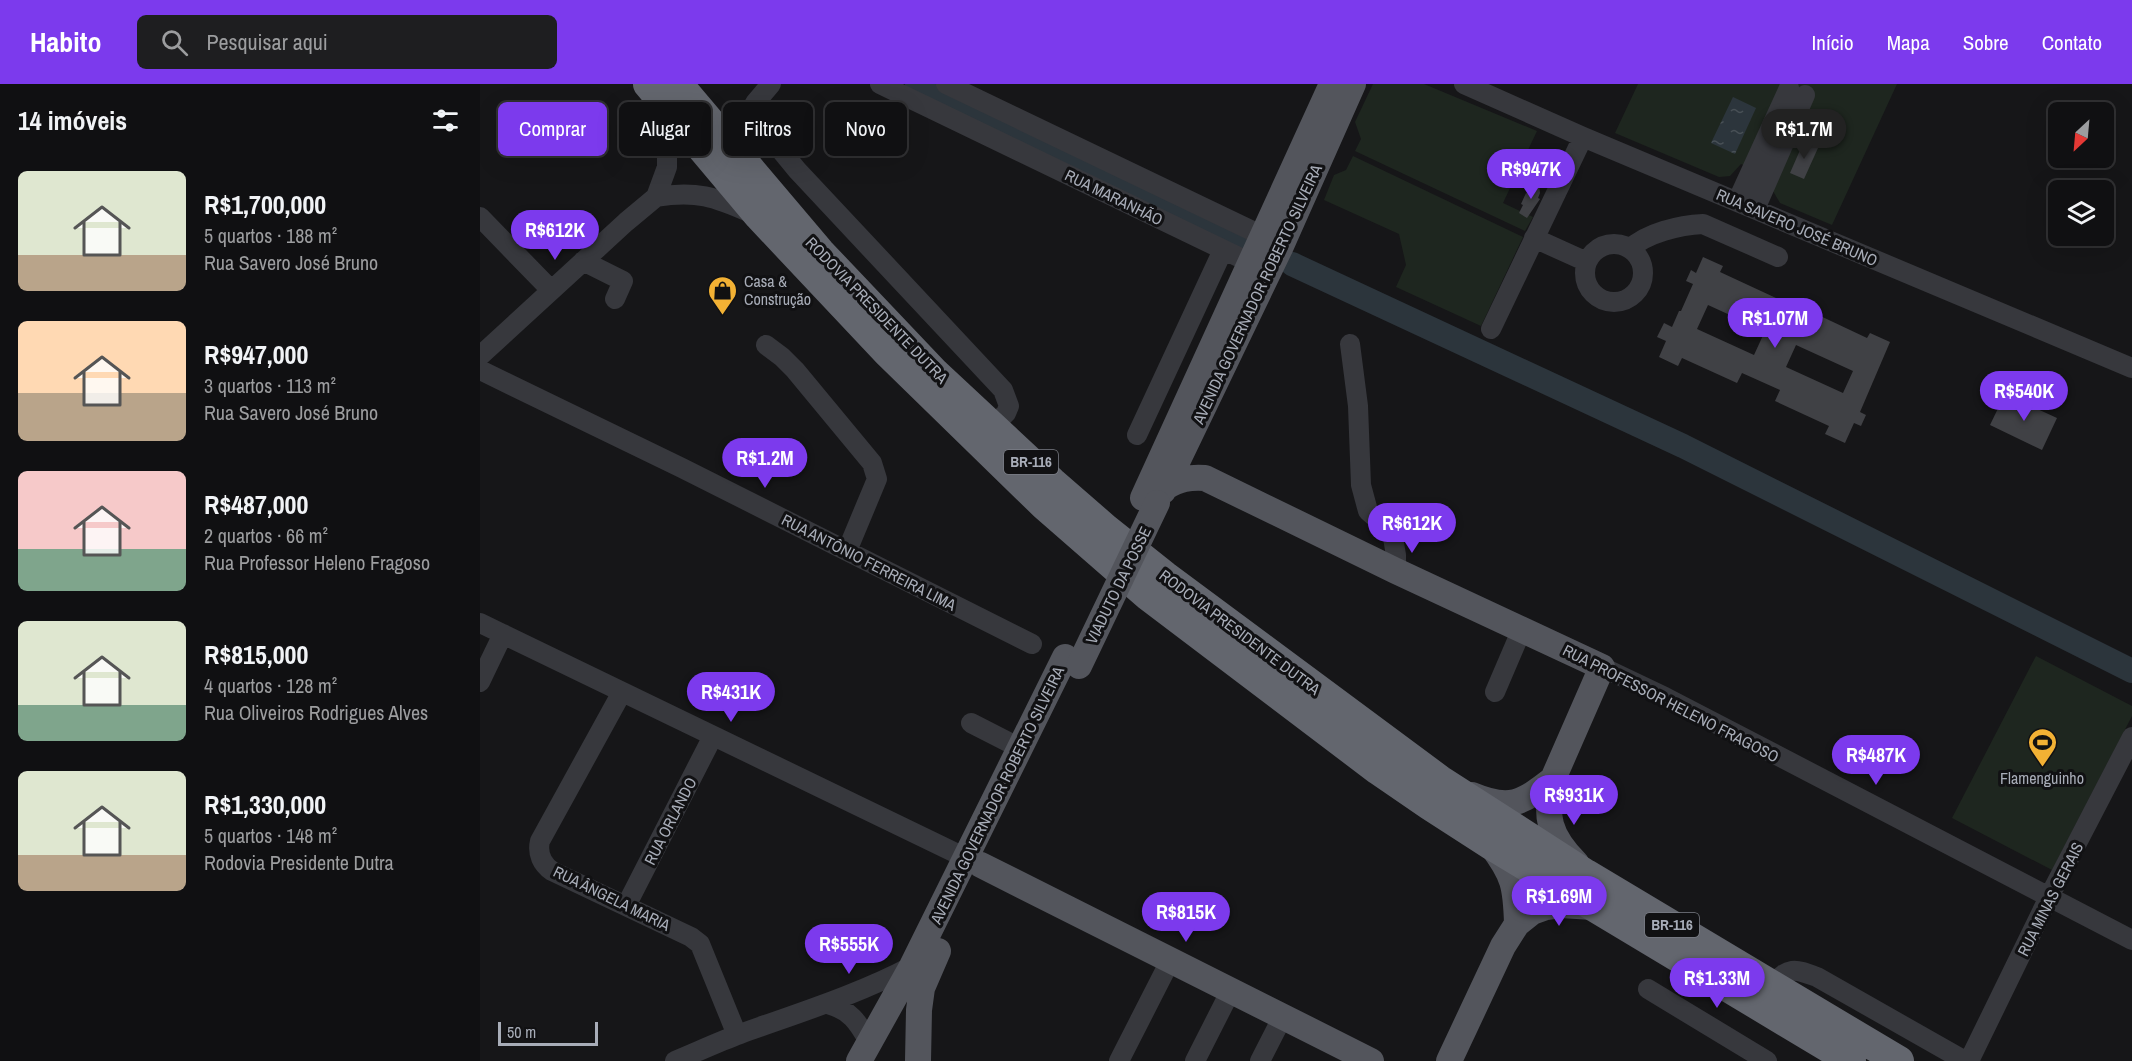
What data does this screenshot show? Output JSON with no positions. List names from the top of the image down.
{
  "streets": {
    "highway": ["RODOVIA PRESIDENTE DUTRA", "BR-116"],
    "main road": ["AVENIDA GOVERNADOR ROBERTO SILVEIRA", "VIADUTO DA POSSE", "RUA PROFESSOR HELENO FRAGOSO"],
    "street": [
      "RUA MARANHÃO",
      "RUA SAVERO JOSÉ BRUNO",
      "RUA ANTÔNIO FERREIRA LIMA",
      "RUA ORLANDO",
      "RUA ÂNGELA MARIA",
      "RUA MINAS GERAIS"
    ]
  },
  "crossings": [
    ["RUA MARANHÃO", "AVENIDA GOVERNADOR ROBERTO SILVEIRA"],
    ["AVENIDA GOVERNADOR ROBERTO SILVEIRA", "VIADUTO DA POSSE"],
    ["AVENIDA GOVERNADOR ROBERTO SILVEIRA", "RUA PROFESSOR HELENO FRAGOSO"],
    ["RUA PROFESSOR HELENO FRAGOSO", "RUA MINAS GERAIS"],
    ["RUA ORLANDO", "RUA ÂNGELA MARIA"]
  ],
  "places": {
    "shop": ["Casa & Construção"],
    "sports": ["Flamenguinho"]
  },
  "scale_bar": "50 m",
  "north": "bottom left",
  "page": {
    "header": "Habito",
    "search": "Pesquisar aqui",
    "nav": [
      "Início",
      "Mapa",
      "Sobre",
      "Contato"
    ],
    "heading": "14 imóveis",
    "chip": [
      "Comprar",
      "Alugar",
      "Filtros",
      "Novo"
    ],
    "price": [
      "R$1.7M",
      "R$947K",
      "R$612K",
      "R$1.07M",
      "R$540K",
      "R$1.2M",
      "R$612K",
      "R$431K",
      "R$487K",
      "R$931K",
      "R$1.69M",
      "R$815K",
      "R$555K",
      "R$1.33M"
    ],
    "list": [
      {
        "name": "R$1,700,000",
        "note": "5 quartos · 188 m² · Rua Savero José Bruno"
      },
      {
        "name": "R$947,000",
        "note": "3 quartos · 113 m² · Rua Savero José Bruno"
      },
      {
        "name": "R$487,000",
        "note": "2 quartos · 66 m² · Rua Professor Heleno Fragoso"
      },
      {
        "name": "R$815,000",
        "note": "4 quartos · 128 m² · Rua Oliveiros Rodrigues Alves"
      },
      {
        "name": "R$1,330,000",
        "note": "5 quartos · 148 m² · Rodovia Presidente Dutra"
      }
    ],
    "scale": "50 m"
  }
}
